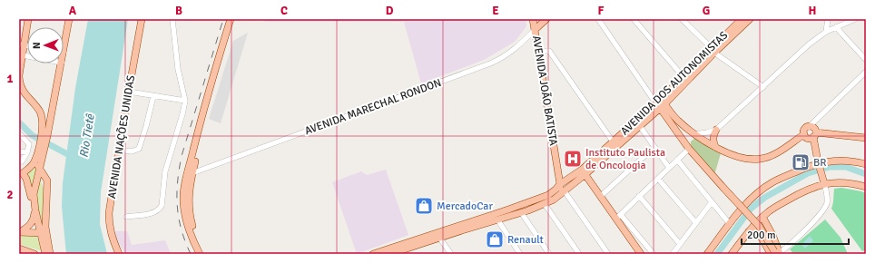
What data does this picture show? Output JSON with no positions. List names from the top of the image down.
{
  "streets": {
    "main road": [
      "AVENIDA DOS AUTONOMISTAS",
      "AVENIDA JOÃO BATISTA",
      "AVENIDA MARECHAL RONDON",
      "AVENIDA NAÇÕES UNIDAS"
    ]
  },
  "crossings": [
    ["AVENIDA DOS AUTONOMISTAS", "AVENIDA JOÃO BATISTA"],
    ["AVENIDA JOÃO BATISTA", "AVENIDA MARECHAL RONDON"]
  ],
  "water": ["Rio Tietê"],
  "places": {
    "hospital": ["Instituto Paulista de Oncologia"],
    "fuel station": ["BR"],
    "shop": ["MercadoCar", "Renault"]
  },
  "scale_bar": "200 m",
  "north": "left",
  "grid": {
    "columns": [
      "A",
      "B",
      "C",
      "D",
      "E",
      "F",
      "G",
      "H"
    ],
    "rows": ["1", "2"]
  }
}
